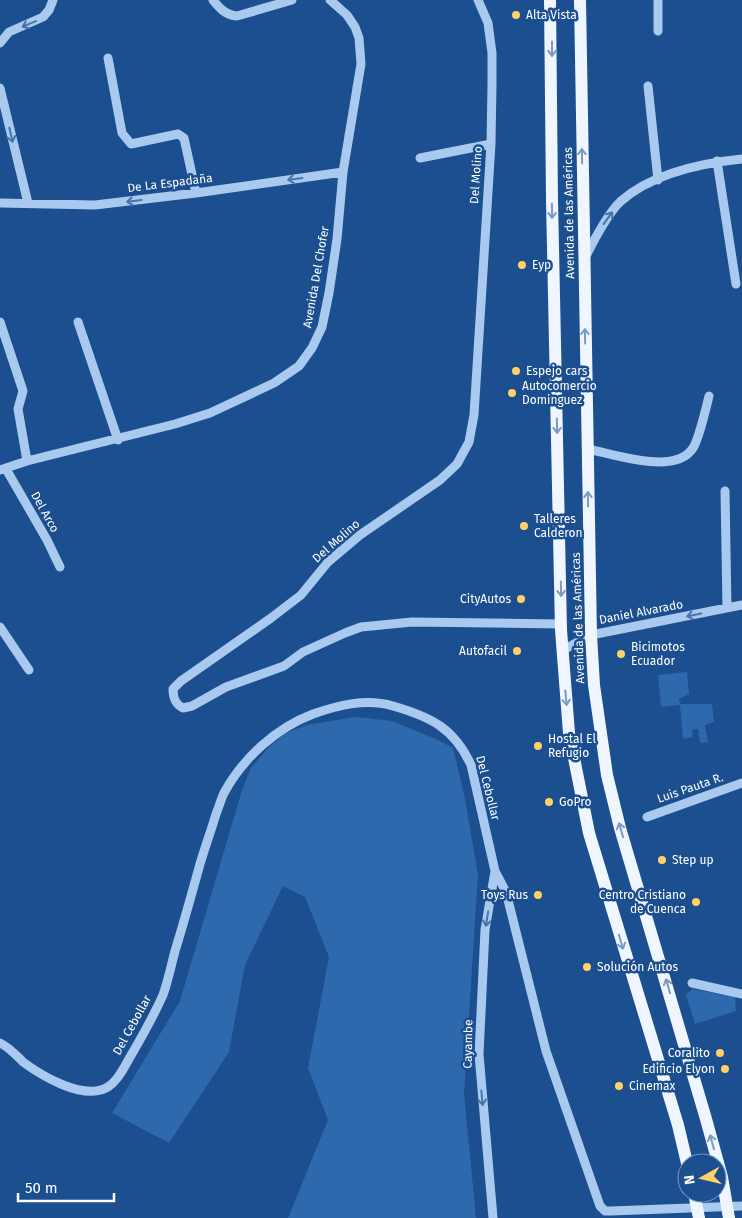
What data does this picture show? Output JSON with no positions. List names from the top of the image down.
{
  "streets": {
    "main road": ["Avenida de las Américas"],
    "street": [
      "Del Molino",
      "De La Espadaña",
      "Avenida Del Chofer",
      "Del Arco",
      "Daniel Alvarado",
      "Del Cebollar",
      "Luis Pauta R.",
      "Cayambe"
    ]
  },
  "crossings": [
    ["Del Molino", "Avenida de las Américas"],
    ["De La Espadaña", "Avenida Del Chofer"],
    ["Avenida de las Américas", "Daniel Alvarado"],
    ["Avenida de las Américas", "Del Cebollar"],
    ["Avenida Del Chofer", "Del Arco"],
    ["Del Cebollar", "Cayambe"]
  ],
  "one_way": ["De La Espadaña", "Daniel Alvarado", "Cayambe"],
  "places": [
    "Alta Vista",
    "Eyp",
    "Espejo cars",
    "Autocomercio Dominguez",
    "Talleres Calderon",
    "CityAutos",
    "Autofacil",
    "Bicimotos Ecuador",
    "Hostal El Refugio",
    "GoPro",
    "Step up",
    "Toys Rus",
    "Centro Cristiano de Cuenca",
    "Solución Autos",
    "Coralito",
    "Edificio Elyon",
    "Cinemax"
  ],
  "scale_bar": "50 m",
  "north": "left"
}
